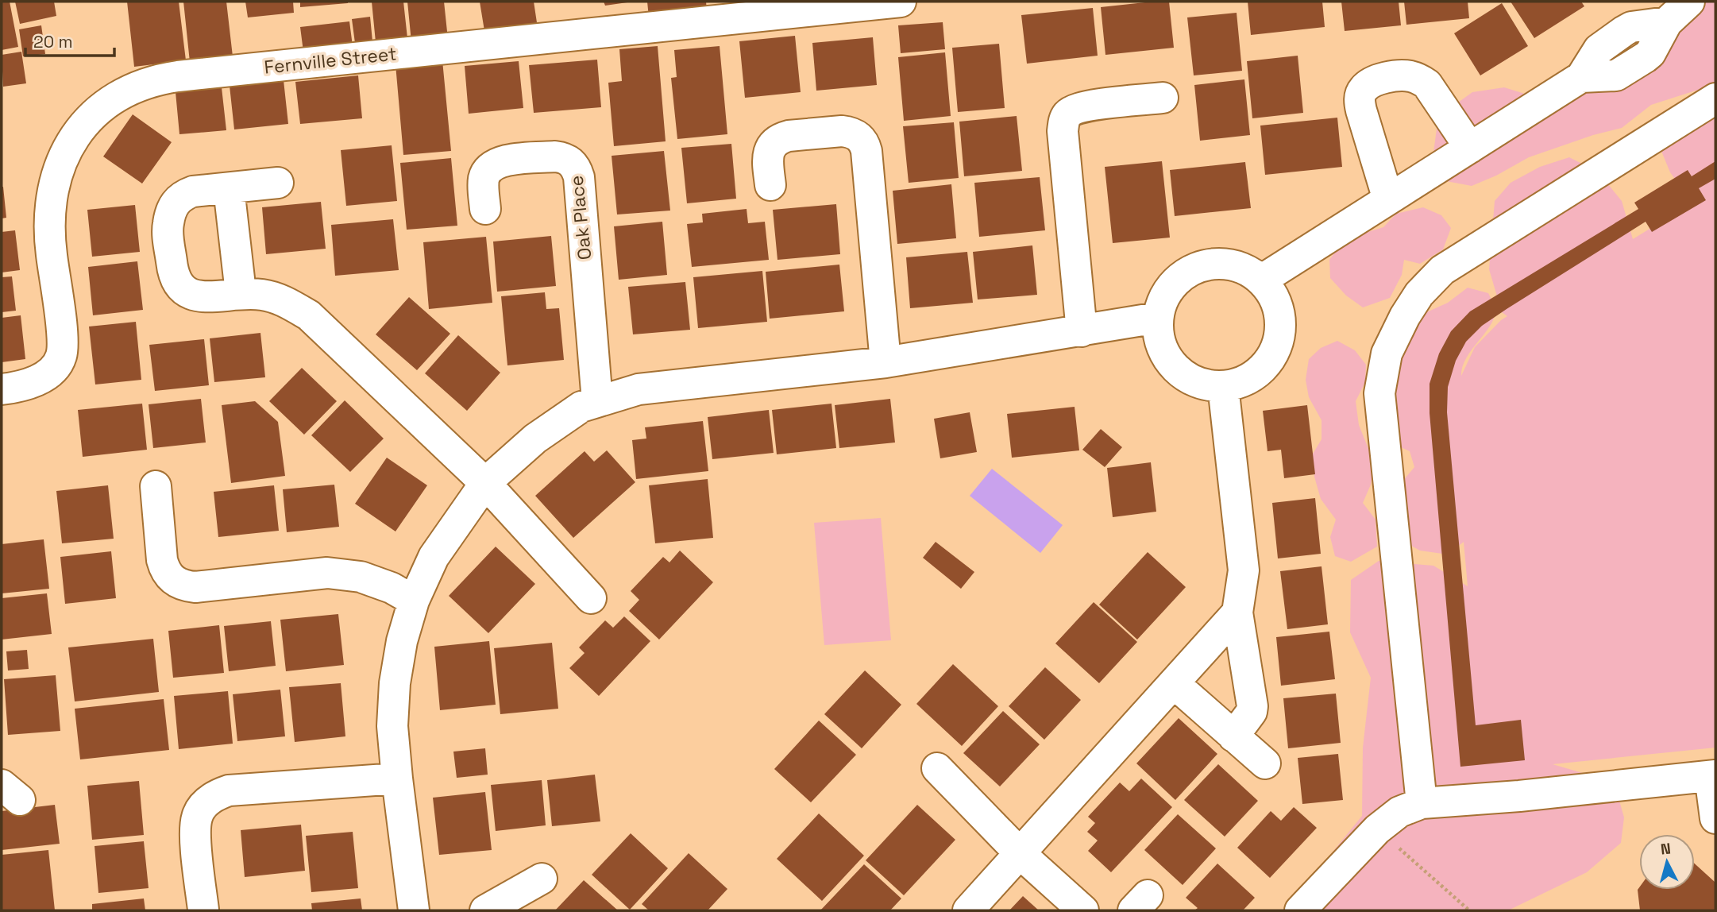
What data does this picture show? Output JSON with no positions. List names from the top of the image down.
{
  "streets": {
    "street": ["Fernville Street", "Oak Place"]
  },
  "scale_bar": "20 m",
  "north": "top"
}
